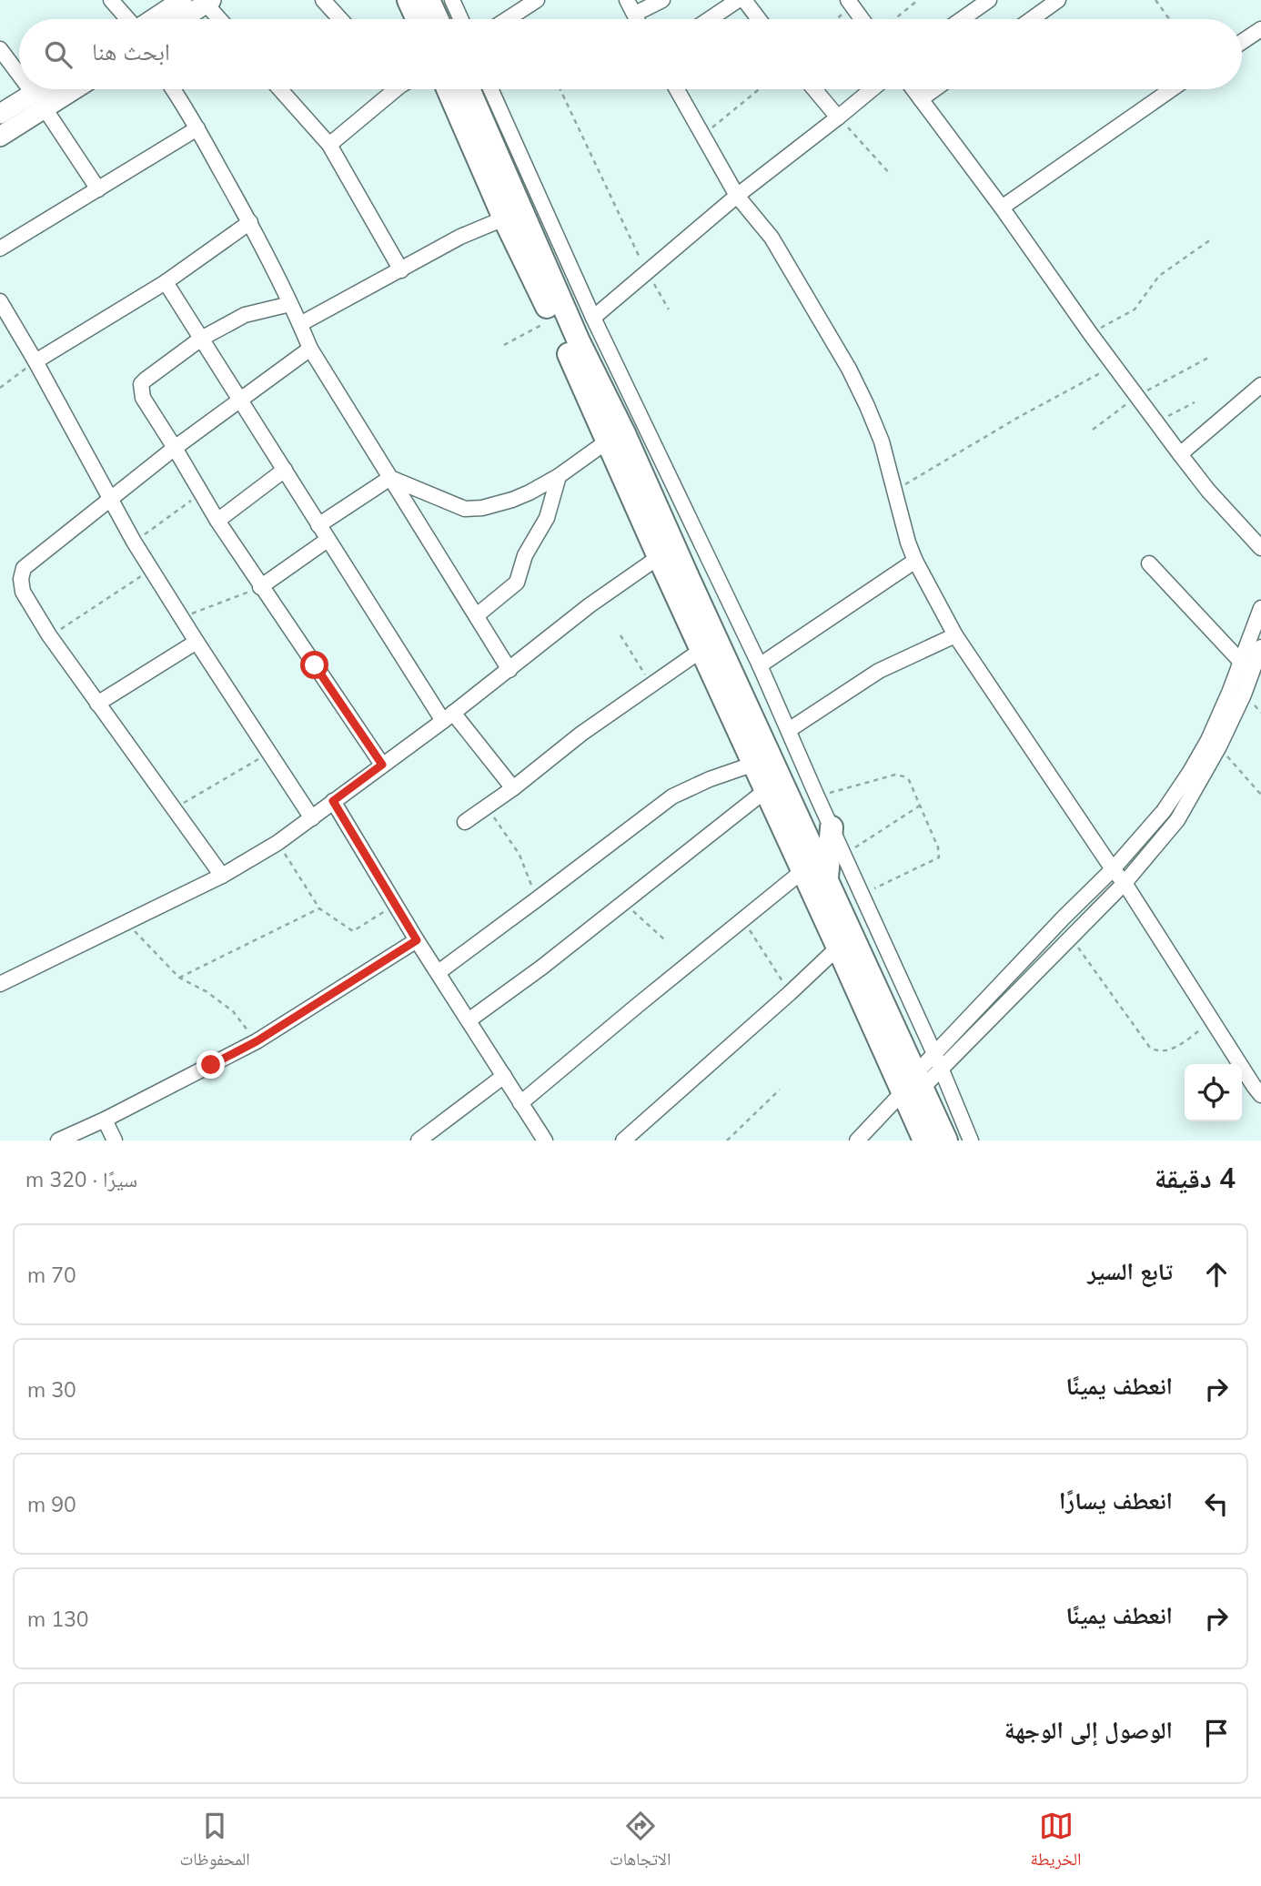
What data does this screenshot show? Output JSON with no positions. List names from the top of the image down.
{
  "page": {
    "search": "ابحث هنا",
    "heading": ["4 دقيقة", "سيرًا · 320 m"],
    "list": [
      ["تابع السير", "70 m"],
      ["انعطف يمينًا", "30 m"],
      ["انعطف يسارًا", "90 m"],
      ["انعطف يمينًا", "130 m"],
      "الوصول إلى الوجهة"
    ],
    "nav": ["الخريطة", "الاتجاهات", "المحفوظات"]
  }
}
